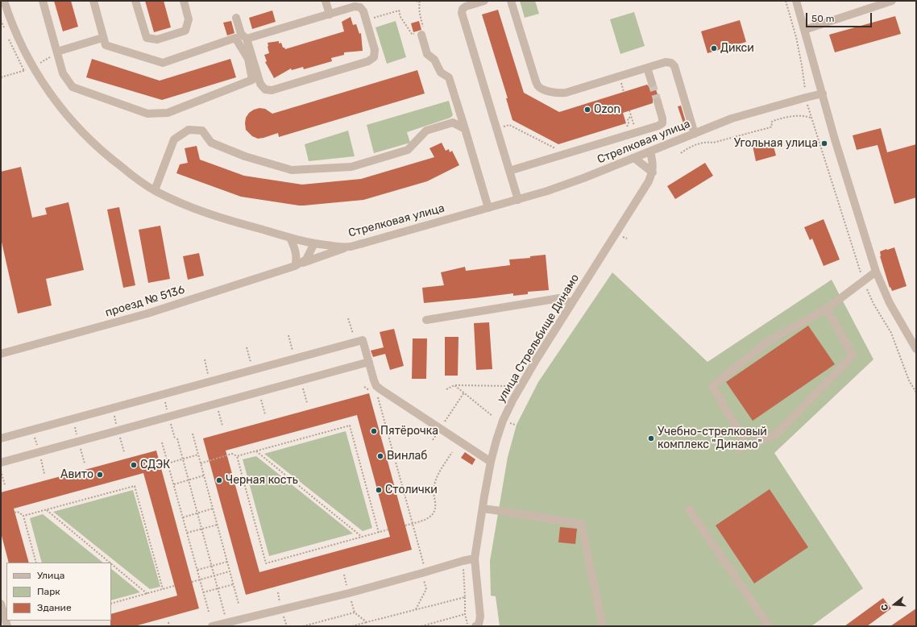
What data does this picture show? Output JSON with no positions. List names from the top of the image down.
{
  "streets": {
    "street": ["Стрелковая улица", "проезд № 5136", "улица Стрельбище Динамо"]
  },
  "crossings": [
    ["Стрелковая улица", "проезд № 5136"]
  ],
  "places": [
    "Дикси",
    "Ozon",
    "Угольная улица",
    "Пятёрочка",
    "Учебно-стрелковый комплекс \"Динамо\"",
    "Винлаб",
    "СДЭК",
    "Авито",
    "Черная кость",
    "Столички"
  ],
  "legend": ["Улица", "Парк", "Здание"],
  "scale_bar": "50 m",
  "north": "left"
}
